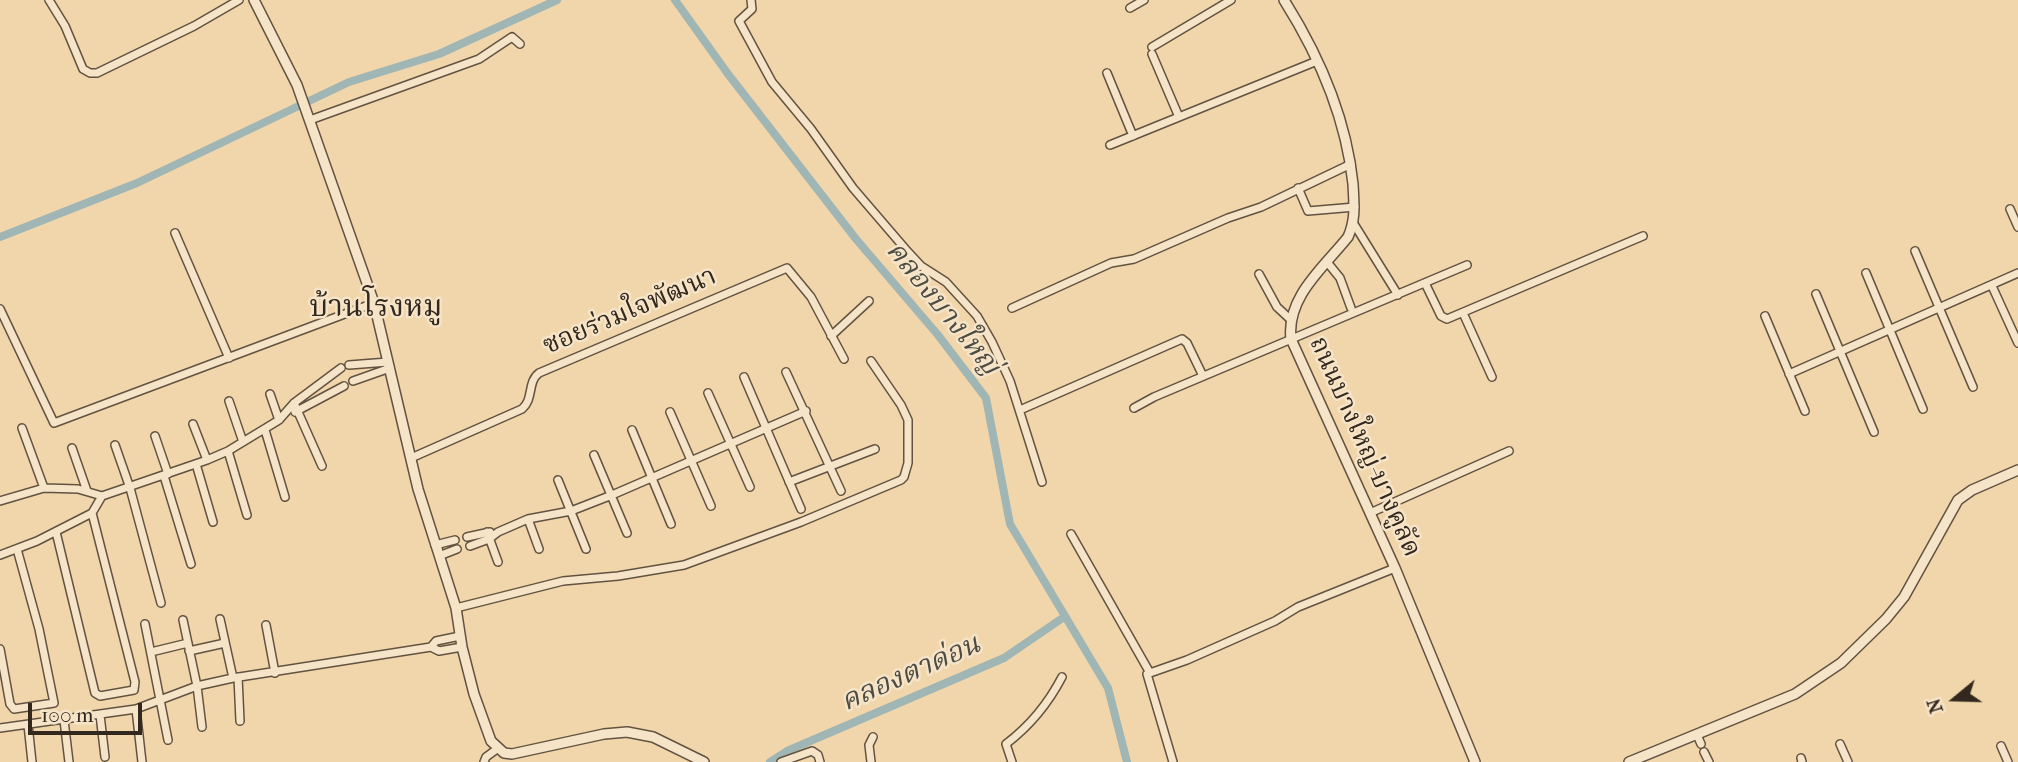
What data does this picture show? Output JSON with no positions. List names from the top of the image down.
{
  "streets": {
    "street": ["ซอยร่วมใจพัฒนา", "ถนนบางใหญ่-บางคูลัด"]
  },
  "districts": ["บ้านโรงหมู"],
  "water": ["คลองบางใหญ่", "คลองตาด่อน"],
  "scale_bar": "100 m",
  "north": "left"
}
